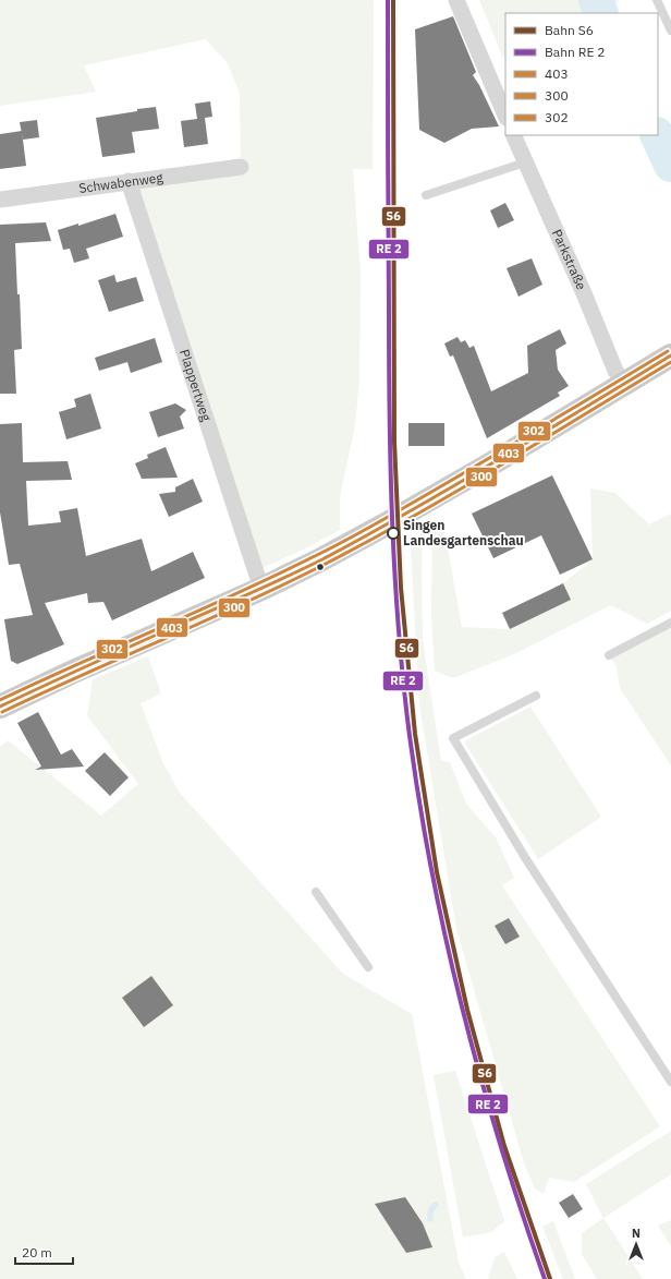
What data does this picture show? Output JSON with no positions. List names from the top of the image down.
{
  "streets": {
    "street": ["Schwabenweg", "Parkstraße", "Plappertweg"]
  },
  "crossings": [
    ["Schwabenweg", "Plappertweg"]
  ],
  "places": ["Singen Landesgartenschau"],
  "lines": [
    "rail line S6",
    "transit line 302",
    "transit line 403",
    "transit line 300"
  ],
  "legend": [
    "Bahn S6",
    "Bahn RE 2",
    "403",
    "300",
    "302"
  ],
  "scale_bar": "20 m",
  "north": "top"
}
